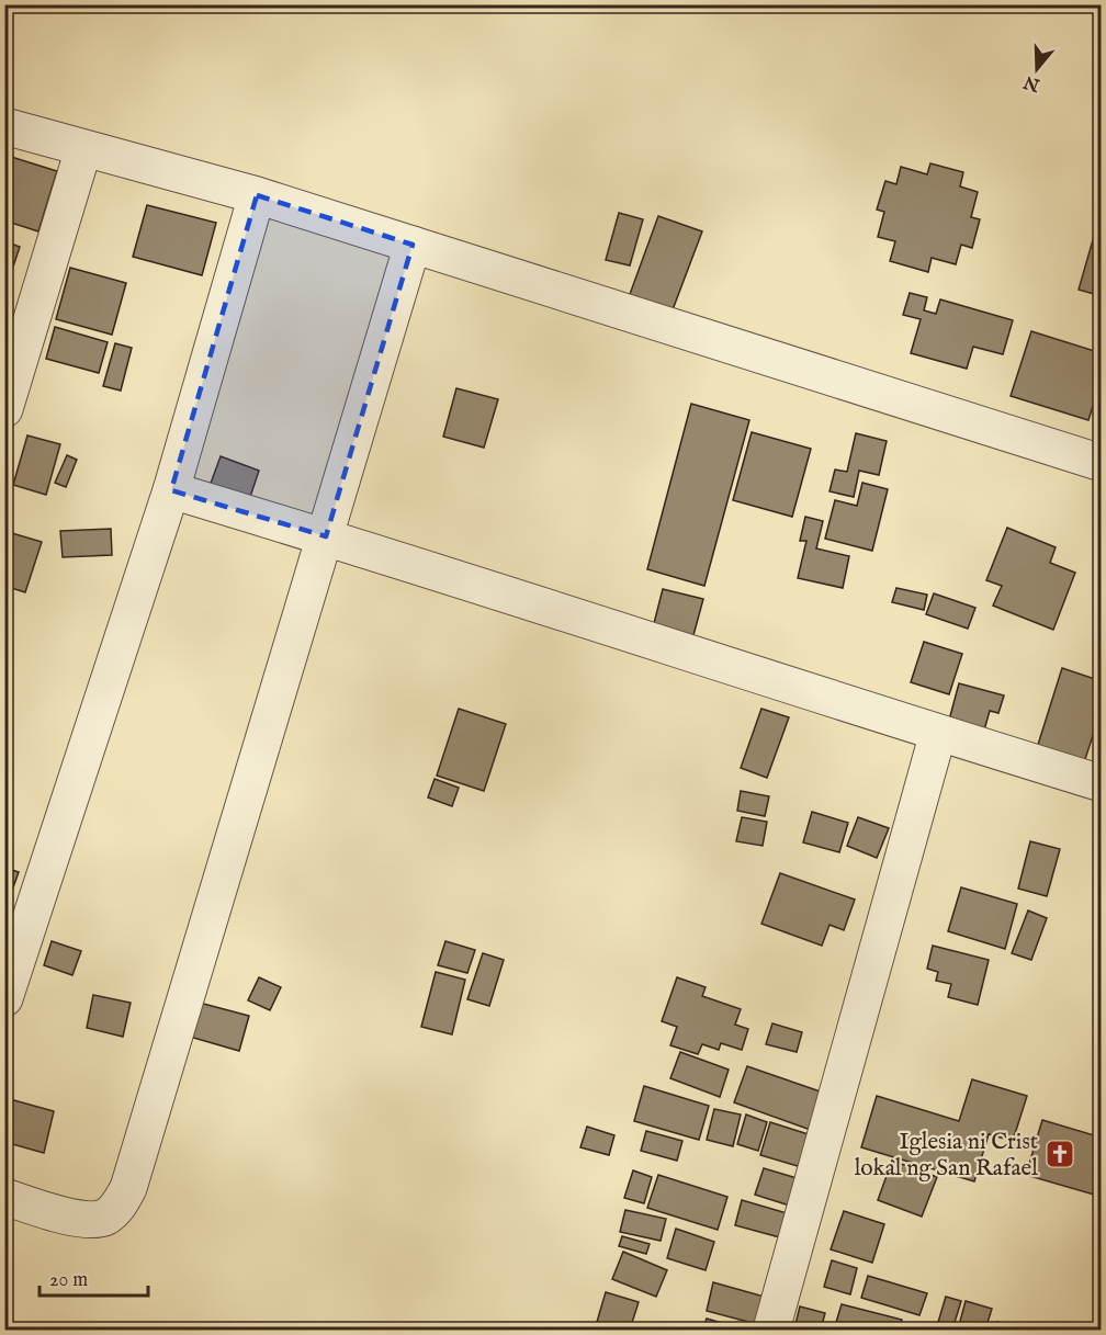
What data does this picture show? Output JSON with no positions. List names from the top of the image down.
{
  "places": {
    "church": ["Iglesia ni Crist lokal ng San Rafael"]
  },
  "scale_bar": "20 m",
  "north": "bottom"
}
